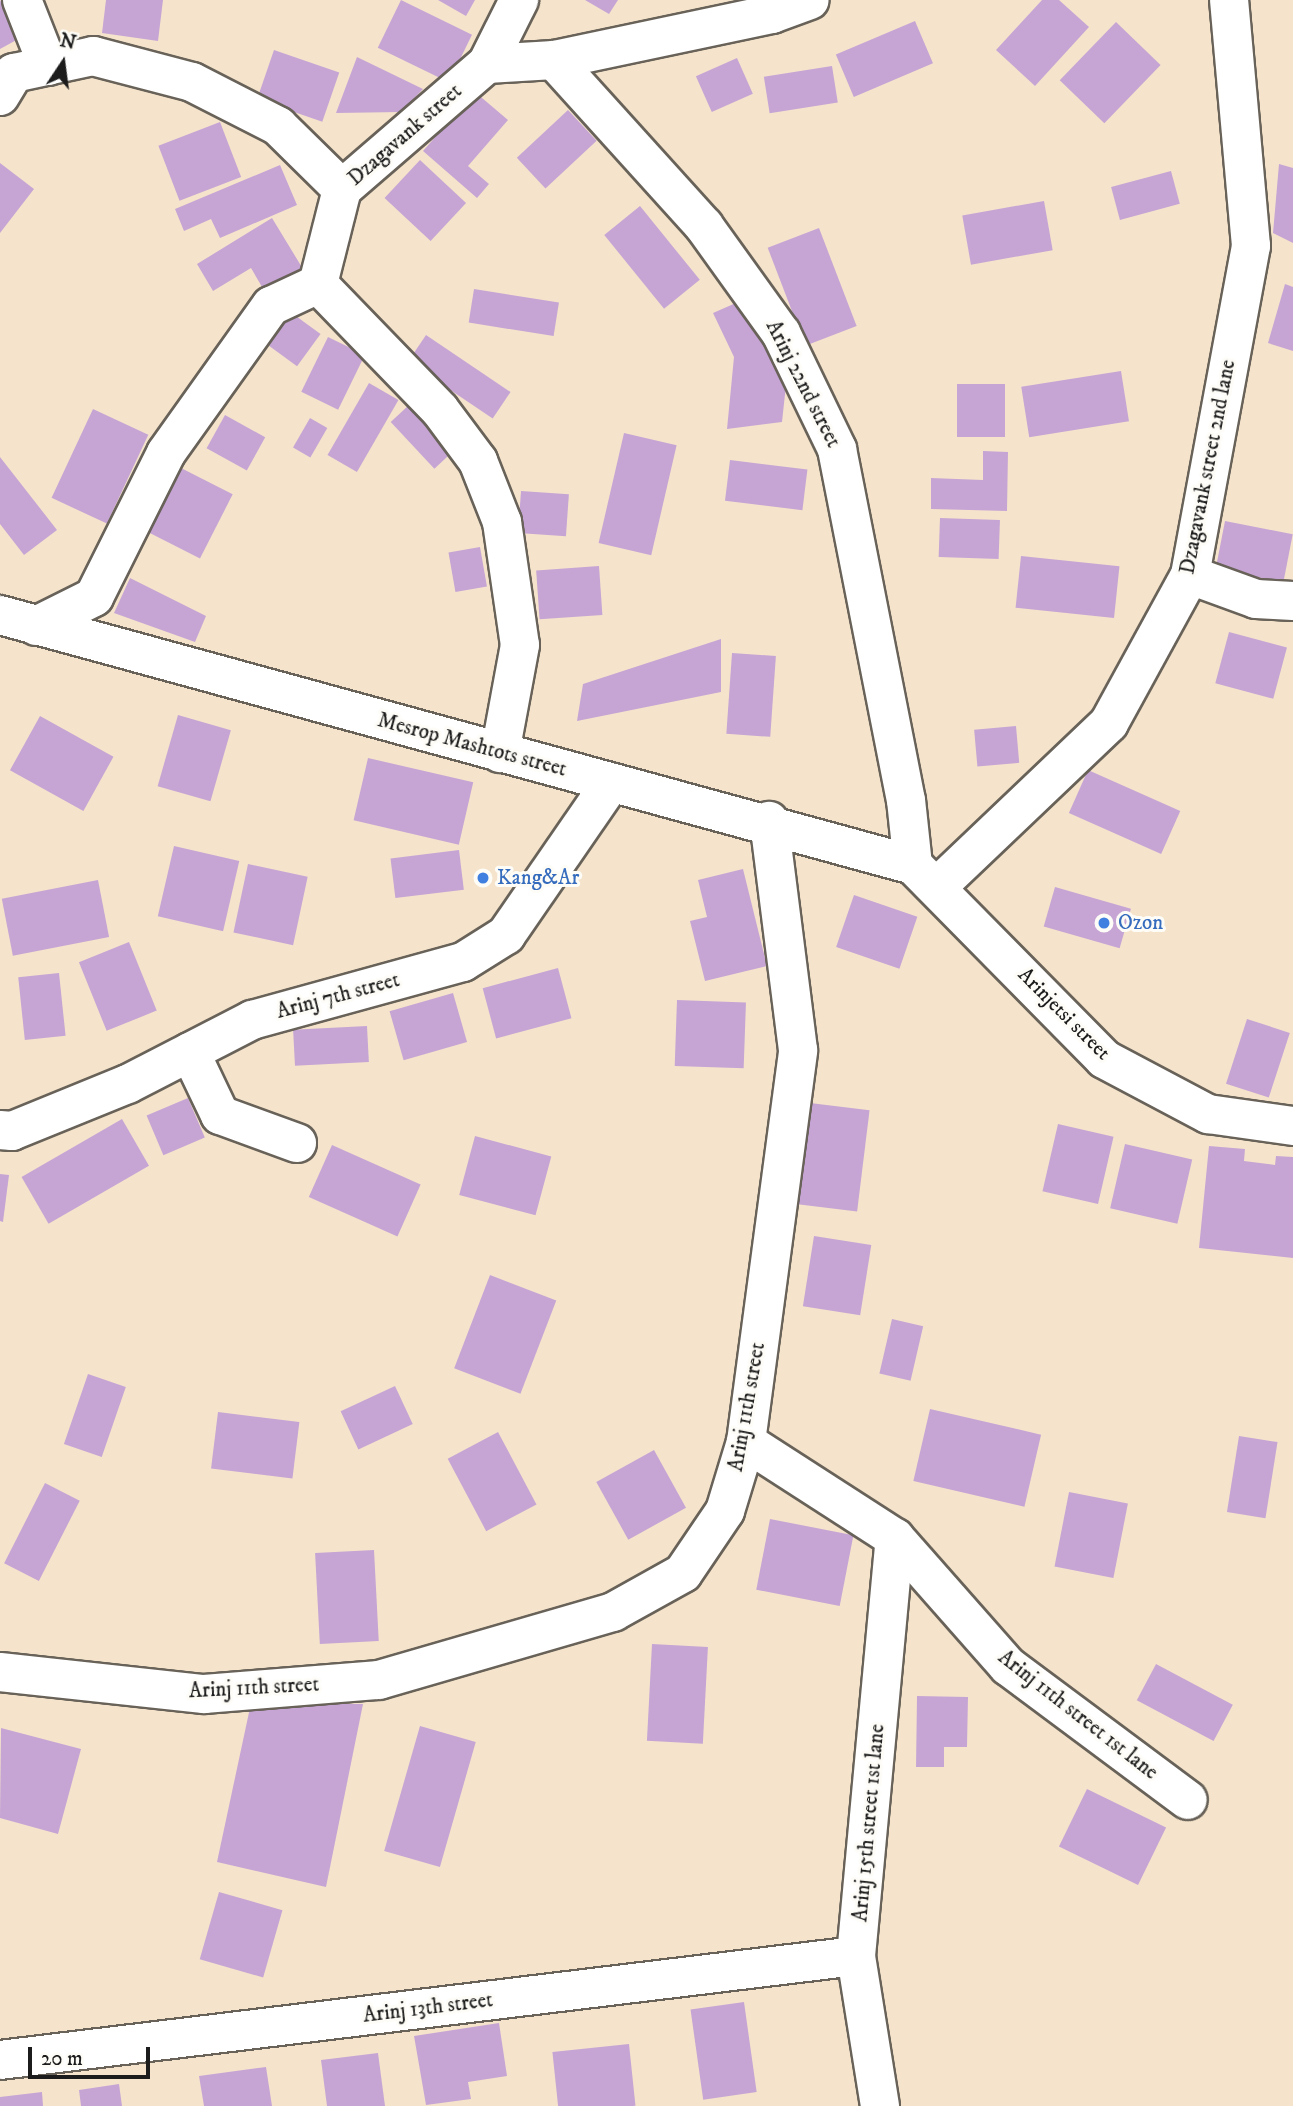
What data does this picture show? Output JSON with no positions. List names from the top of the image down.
{
  "streets": {
    "street": [
      "Dzagavank street",
      "Arinj 22nd street",
      "Dzagavank street 2nd lane",
      "Mesrop Mashtots street",
      "Arinj 7th street",
      "Arinjetsi street",
      "Arinj 11th street",
      "Arinj 11th street 1st lane",
      "Arinj 15th street 1st lane",
      "Arinj 13th street"
    ]
  },
  "crossings": [
    ["Arinj 22nd street", "Dzagavank street 2nd lane"],
    ["Arinj 22nd street", "Mesrop Mashtots street"],
    ["Arinj 22nd street", "Arinjetsi street"],
    ["Dzagavank street 2nd lane", "Mesrop Mashtots street"],
    ["Dzagavank street 2nd lane", "Arinjetsi street"],
    ["Mesrop Mashtots street", "Arinj 7th street"],
    ["Mesrop Mashtots street", "Arinjetsi street"],
    ["Mesrop Mashtots street", "Arinj 11th street"],
    ["Arinj 11th street", "Arinj 11th street 1st lane"],
    ["Arinj 11th street 1st lane", "Arinj 15th street 1st lane"],
    ["Arinj 15th street 1st lane", "Arinj 13th street"]
  ],
  "places": ["Kang&Ar", "Ozon"],
  "scale_bar": "20 m",
  "north": "top"
}
